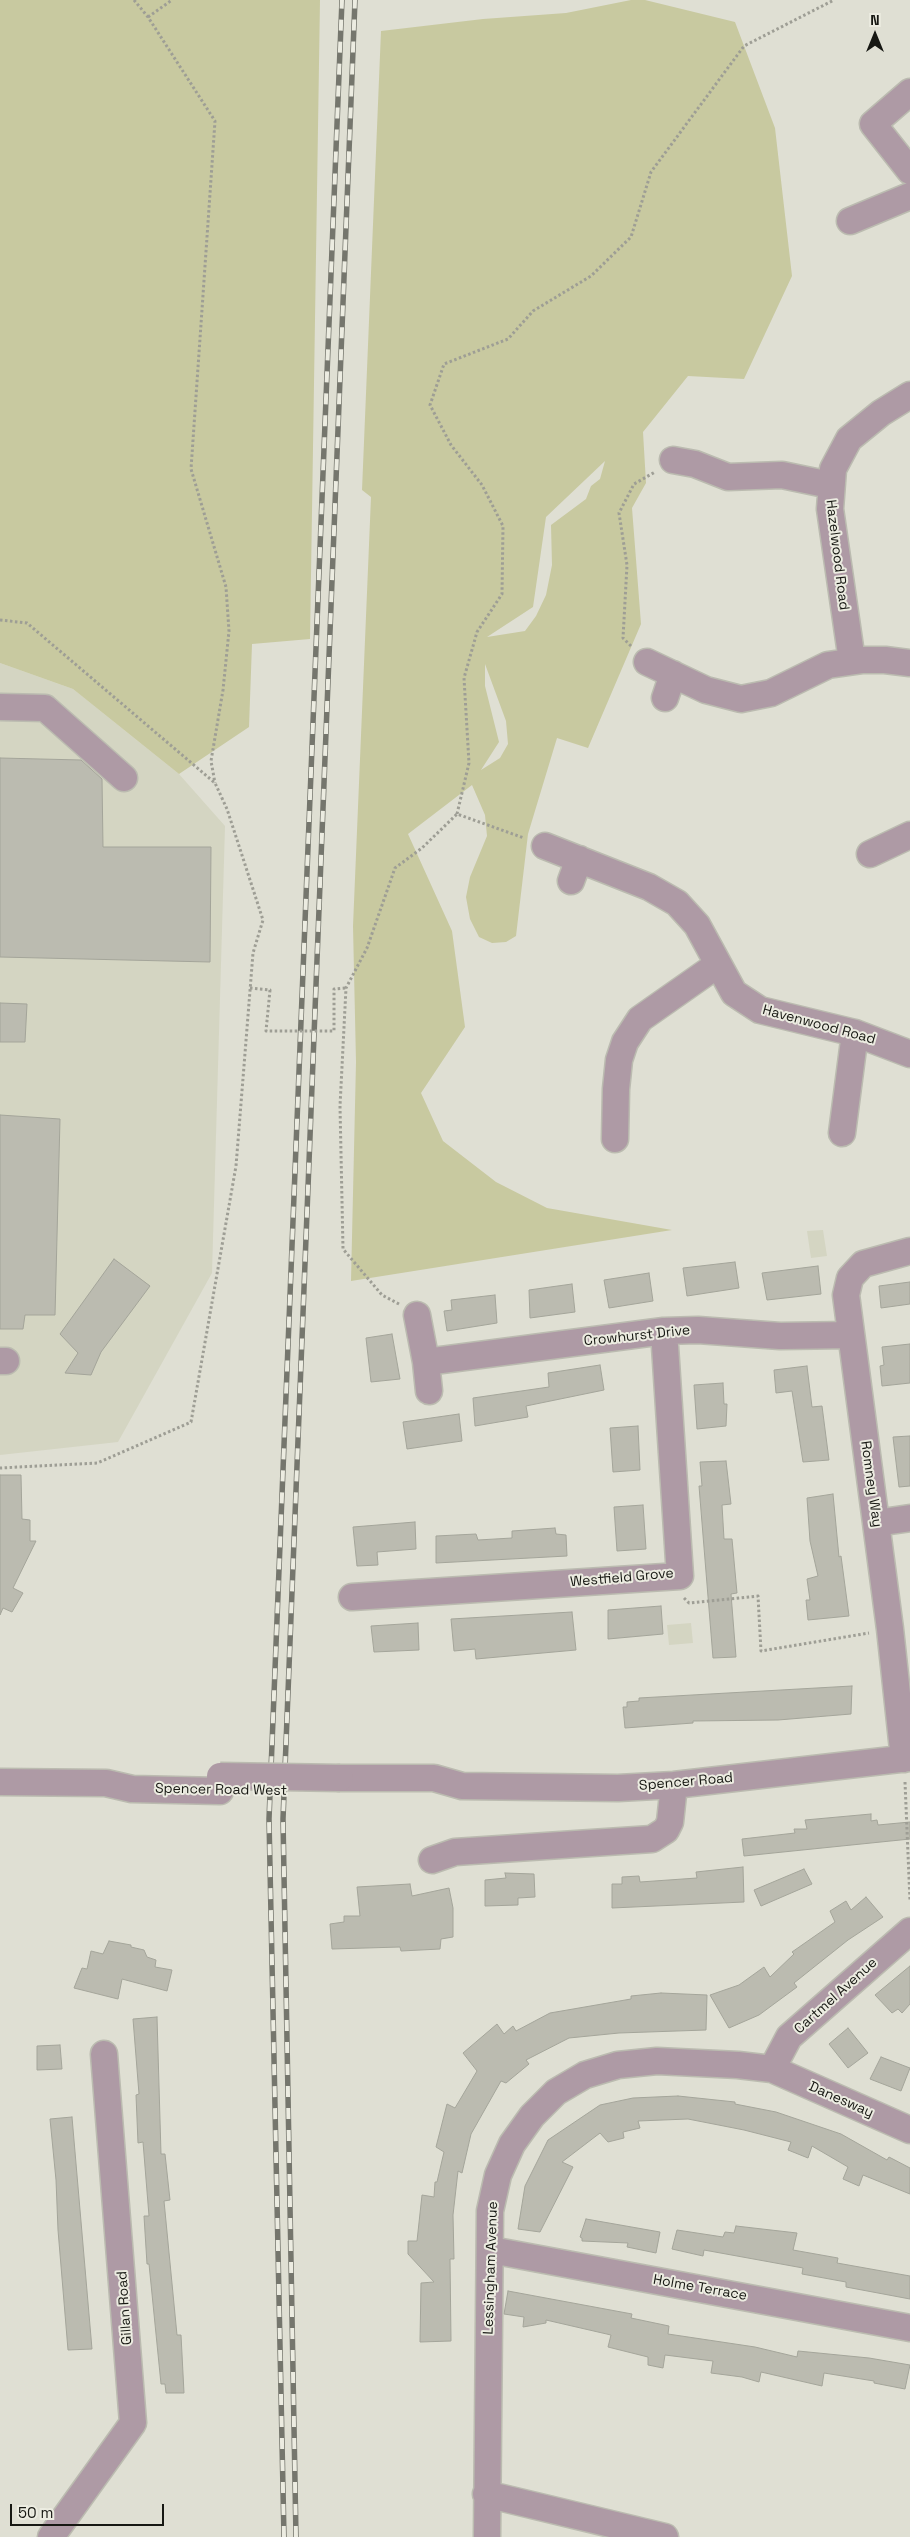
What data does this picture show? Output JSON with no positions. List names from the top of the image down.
{
  "streets": {
    "street": [
      "Hazelwood Road",
      "Havenwood Road",
      "Crowhurst Drive",
      "Romney Way",
      "Westfield Grove",
      "Spencer Road",
      "Spencer Road West",
      "Cartmel Avenue",
      "Danesway",
      "Lessingham Avenue",
      "Holme Terrace",
      "Gillan Road"
    ]
  },
  "crossings": [
    ["Crowhurst Drive", "Romney Way"],
    ["Crowhurst Drive", "Westfield Grove"],
    ["Romney Way", "Spencer Road"],
    ["Spencer Road", "Spencer Road West"],
    ["Cartmel Avenue", "Danesway"],
    ["Cartmel Avenue", "Lessingham Avenue"],
    ["Danesway", "Lessingham Avenue"],
    ["Lessingham Avenue", "Holme Terrace"]
  ],
  "scale_bar": "50 m",
  "north": "top"
}
